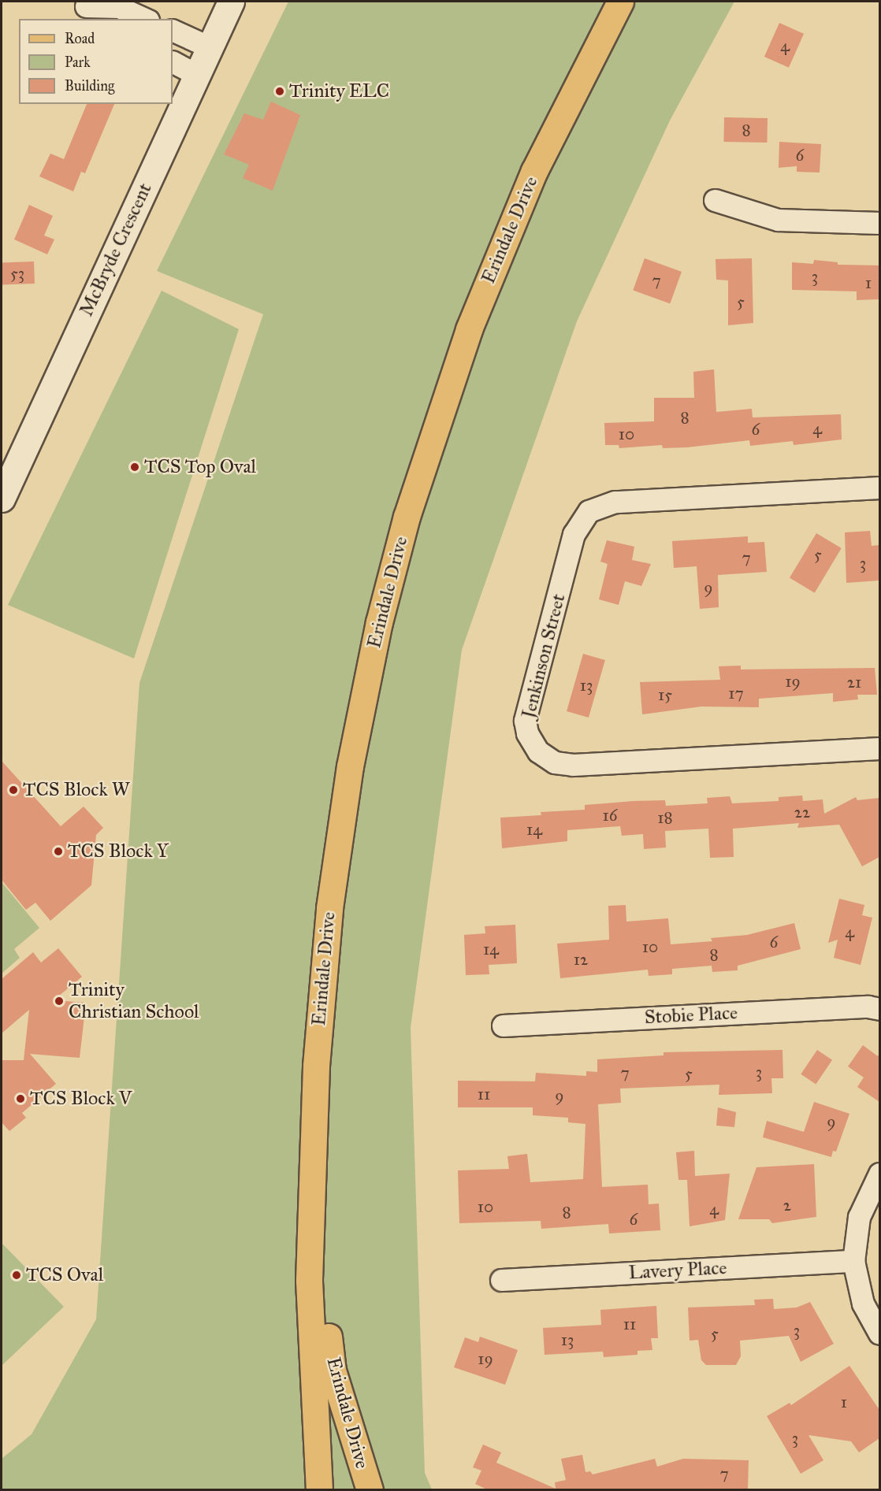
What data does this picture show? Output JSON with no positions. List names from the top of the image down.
{
  "streets": {
    "main road": ["Erindale Drive"],
    "street": [
      "McBryde Crescent",
      "Jenkinson Street",
      "Stobie Place",
      "Lavery Place"
    ]
  },
  "places": [
    "Trinity ELC",
    "TCS Top Oval",
    "TCS Block W",
    "TCS Block Y",
    "Trinity Christian School",
    "TCS Block V",
    "TCS Oval"
  ],
  "house_numbers": [
    "4",
    "8",
    "6",
    "53",
    "3",
    "7",
    "1",
    "5",
    "8",
    "4",
    "6",
    "10",
    "5",
    "7",
    "3",
    "9",
    "19",
    "21",
    "13",
    "17",
    "15",
    "22",
    "16",
    "18",
    "14",
    "4",
    "6",
    "10",
    "14",
    "8",
    "12",
    "3",
    "7",
    "5",
    "11",
    "9",
    "9",
    "2",
    "10",
    "4",
    "8",
    "6",
    "11",
    "3",
    "5",
    "13",
    "19",
    "1",
    "3",
    "7"
  ],
  "legend": ["Road", "Park", "Building"]
}
